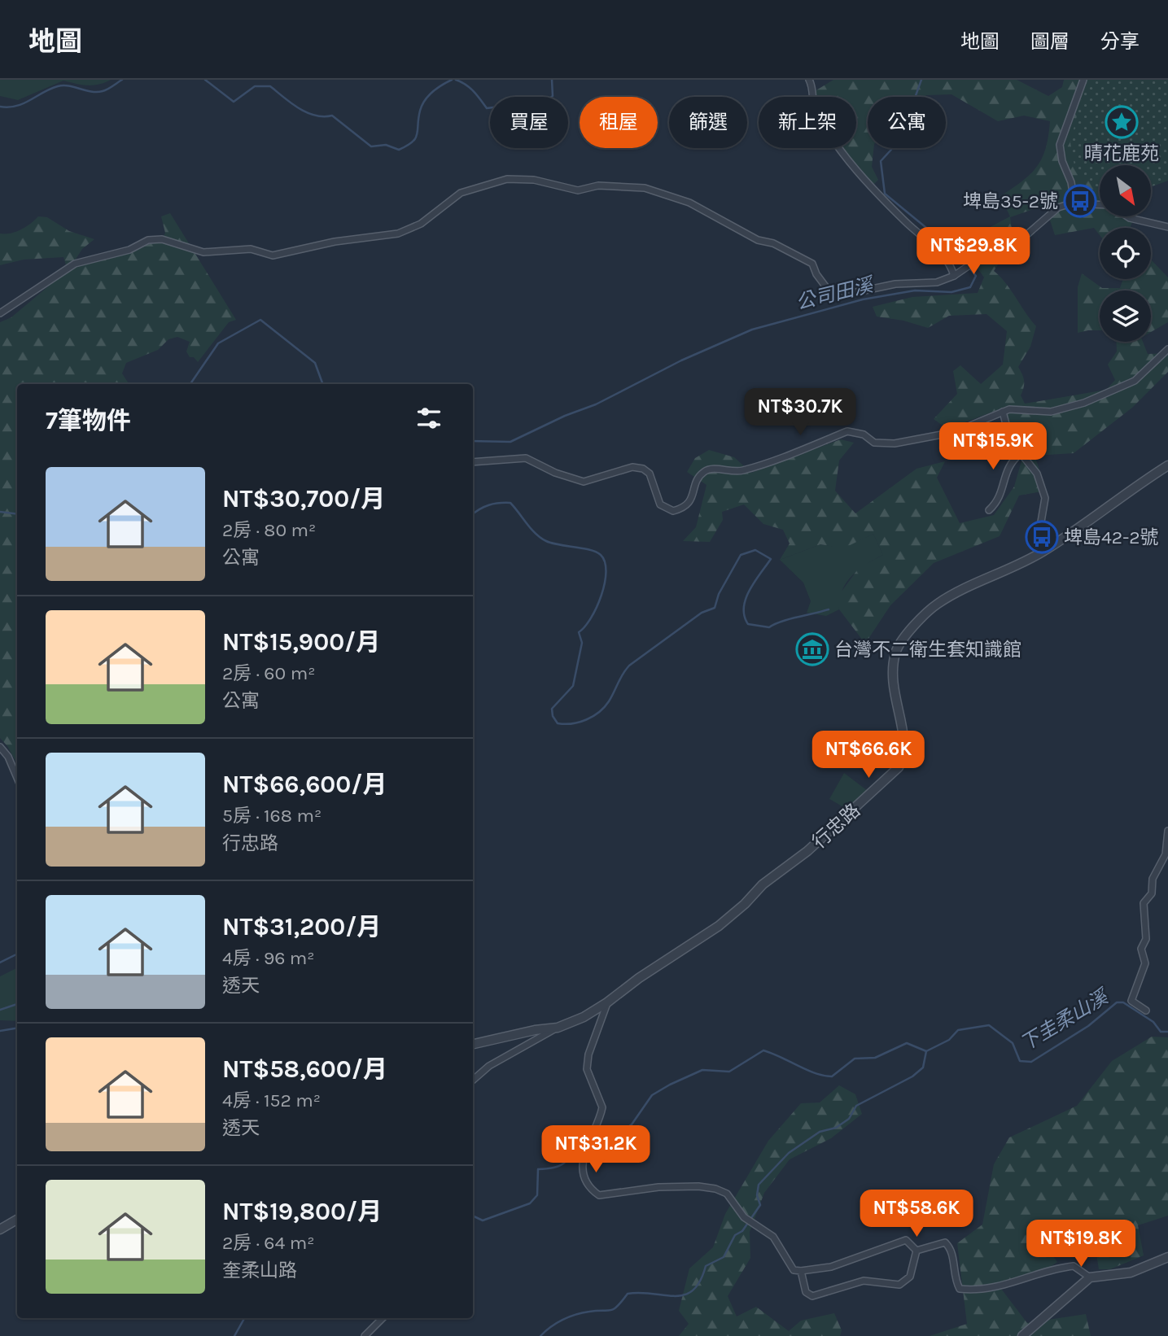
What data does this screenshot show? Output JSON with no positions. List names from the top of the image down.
{
  "streets": {
    "street": ["行忠路"]
  },
  "water": ["公司田溪", "下圭柔山溪"],
  "places": {
    "place": ["晴花鹿苑"],
    "bus stop": ["埤島35-2號", "埤島42-2號"],
    "museum": ["台灣不二衛生套知識館"]
  },
  "north": "bottom right",
  "page": {
    "header": "地圖",
    "nav": ["地圖", "圖層", "分享"],
    "chip": [
      "買屋",
      "租屋",
      "篩選",
      "新上架",
      "公寓"
    ],
    "price": [
      "NT$29.8K",
      "NT$30.7K",
      "NT$15.9K",
      "NT$66.6K",
      "NT$31.2K",
      "NT$58.6K",
      "NT$19.8K"
    ],
    "heading": "7筆物件",
    "list": [
      {
        "name": "NT$30,700/月",
        "note": "2房 · 80 m² · 公寓"
      },
      {
        "name": "NT$15,900/月",
        "note": "2房 · 60 m² · 公寓"
      },
      {
        "name": "NT$66,600/月",
        "note": "5房 · 168 m² · 行忠路"
      },
      {
        "name": "NT$31,200/月",
        "note": "4房 · 96 m² · 透天"
      },
      {
        "name": "NT$58,600/月",
        "note": "4房 · 152 m² · 透天"
      },
      {
        "name": "NT$19,800/月",
        "note": "2房 · 64 m² · 奎柔山路"
      }
    ]
  }
}
